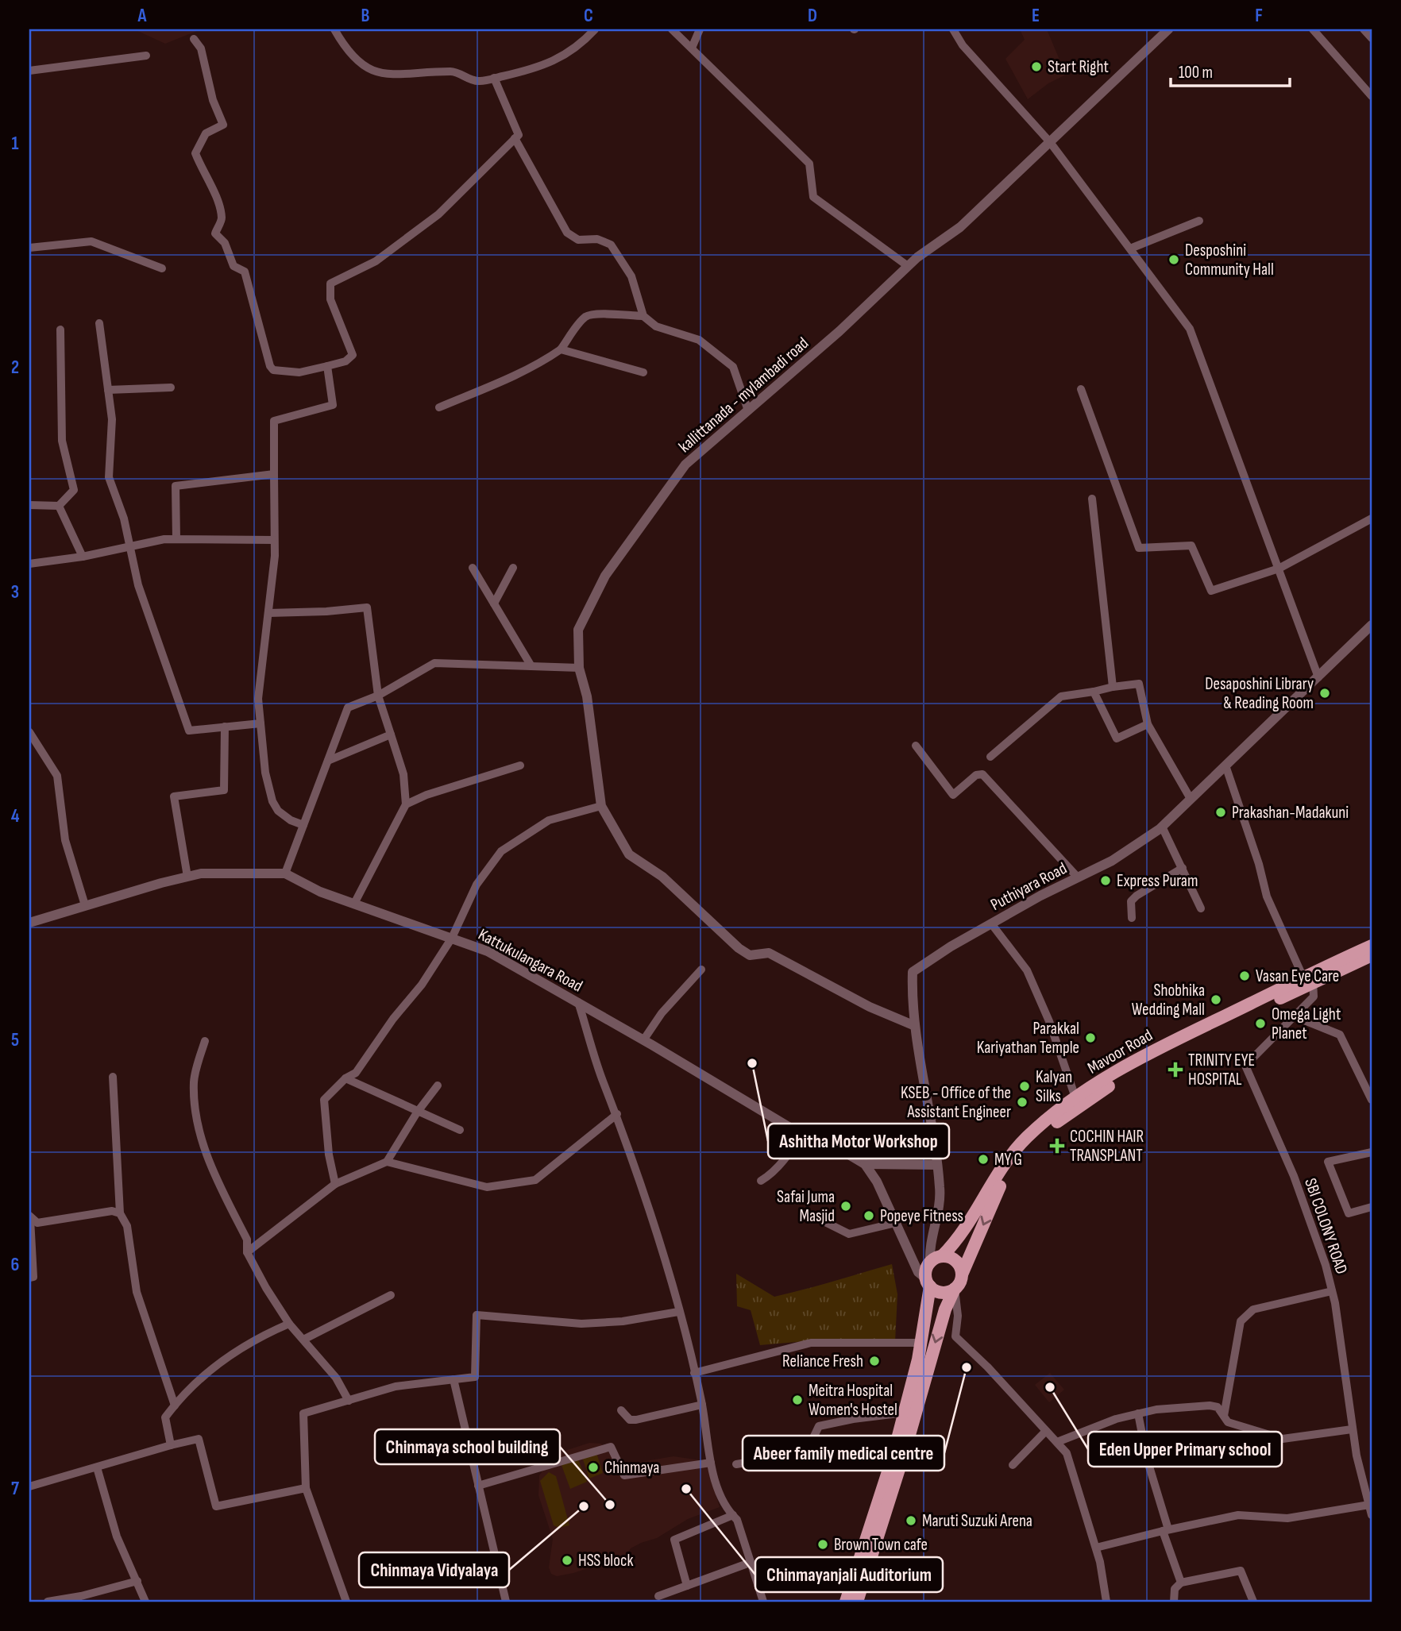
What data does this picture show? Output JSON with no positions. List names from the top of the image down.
{
  "streets": {
    "main road": ["Mavoor Road"],
    "street": [
      "kallittanada - mylambadi road",
      "Puthiyara Road",
      "Kattukulangara Road",
      "SBI COLONY ROAD"
    ]
  },
  "crossings": [
    ["kallittanada - mylambadi road", "Puthiyara Road"],
    ["Puthiyara Road", "Kattukulangara Road"],
    ["Puthiyara Road", "Mavoor Road"],
    ["Kattukulangara Road", "Mavoor Road"],
    ["Mavoor Road", "SBI COLONY ROAD"]
  ],
  "places": {
    "other": [
      "Start Right",
      "Desposhini Community Hall",
      "Desaposhini Library & Reading Room",
      "Prakashan-Madakuni",
      "Express Puram",
      "Vasan Eye Care",
      "Shobhika Wedding Mall",
      "Omega Light Planet",
      "Parakkal Kariyathan Temple",
      "Ashitha Motor Workshop",
      "Kalyan Silks",
      "KSEB - Office of the Assistant Engineer",
      "MY G",
      "Safai Juma Masjid",
      "Popeye Fitness",
      "Reliance Fresh",
      "Abeer family medical centre",
      "Eden Upper Primary school",
      "Meitra Hospital Women's Hostel",
      "Chinmaya",
      "Chinmayanjali Auditorium",
      "Chinmaya school building",
      "Chinmaya Vidyalaya",
      "Maruti Suzuki Arena",
      "Brown Town cafe",
      "HSS block"
    ],
    "health": ["TRINITY EYE HOSPITAL", "COCHIN HAIR TRANSPLANT"]
  },
  "scale_bar": "100 m",
  "grid": {
    "columns": [
      "A",
      "B",
      "C",
      "D",
      "E",
      "F"
    ],
    "rows": [
      "1",
      "2",
      "3",
      "4",
      "5",
      "6",
      "7"
    ]
  }
}
